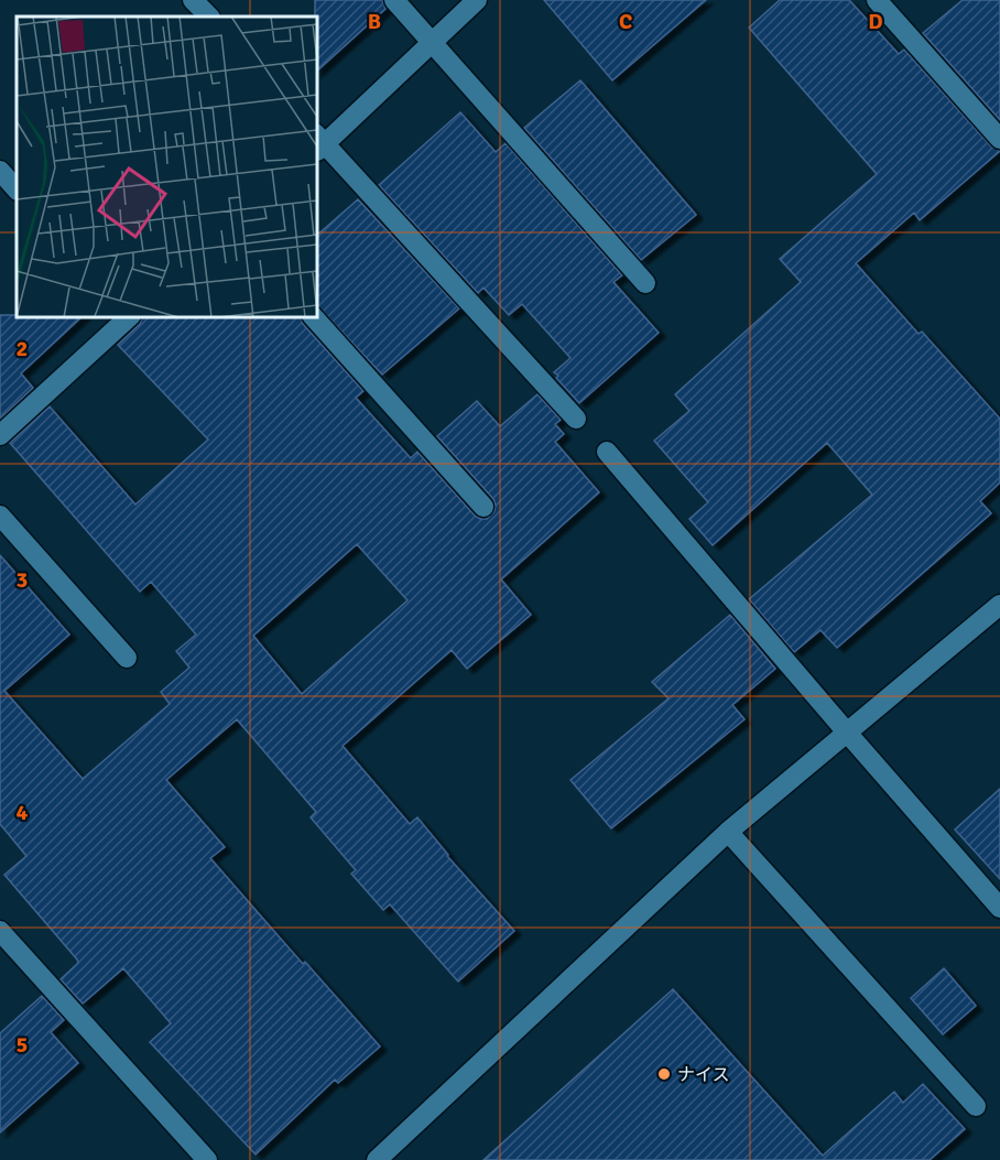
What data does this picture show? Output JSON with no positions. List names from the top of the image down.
{
  "places": ["ナイス"],
  "grid": {
    "columns": ["B", "C", "D"],
    "rows": [
      "2",
      "3",
      "4",
      "5"
    ]
  }
}
